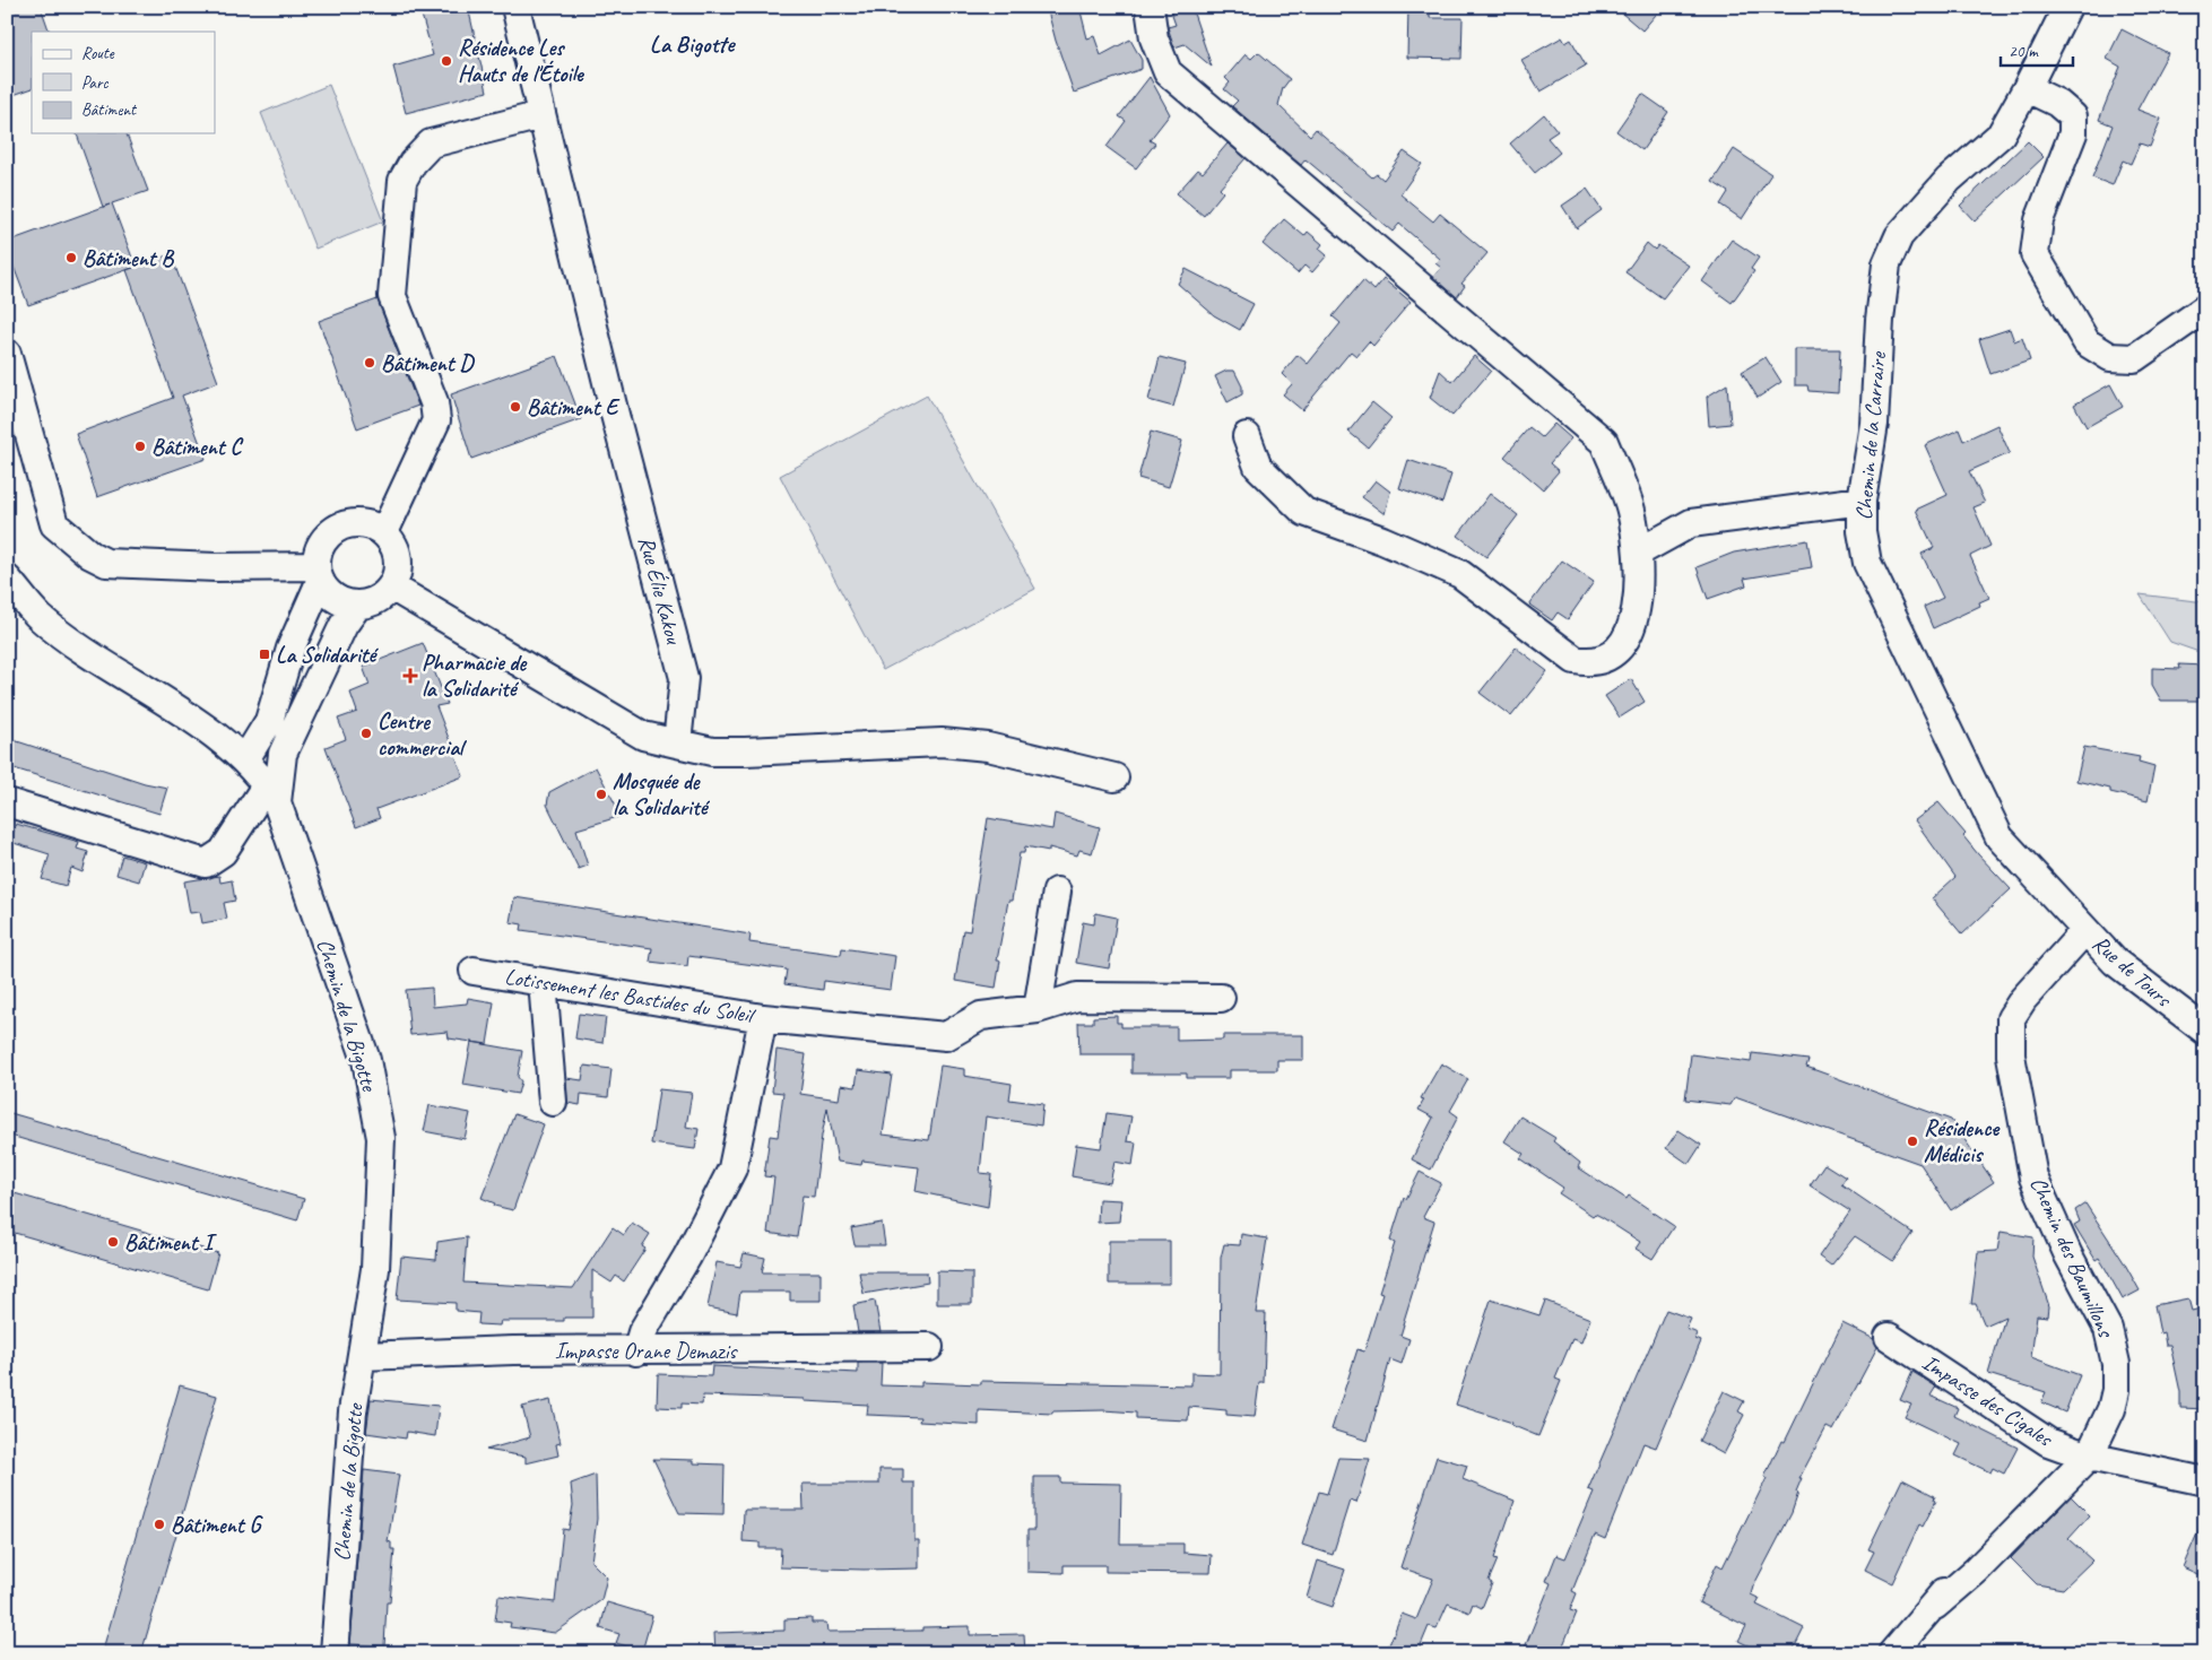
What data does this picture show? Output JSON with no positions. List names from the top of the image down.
{
  "streets": {
    "street": [
      "Chemin de la Carraire",
      "Rue Élie Kakou",
      "Rue de Tours",
      "Lotissement les Bastides du Soleil",
      "Chemin de la Bigotte",
      "Chemin des Baumillons",
      "Impasse Orane Demazis",
      "Impasse des Cigales"
    ]
  },
  "crossings": [
    ["Chemin de la Carraire", "Rue de Tours"],
    ["Chemin de la Carraire", "Chemin des Baumillons"],
    ["Rue de Tours", "Chemin des Baumillons"],
    ["Lotissement les Bastides du Soleil", "Impasse Orane Demazis"],
    ["Chemin de la Bigotte", "Impasse Orane Demazis"],
    ["Chemin des Baumillons", "Impasse des Cigales"]
  ],
  "districts": ["La Bigotte"],
  "places": {
    "other": [
      "Résidence Les Hauts de l'Étoile",
      "Bâtiment B",
      "Bâtiment D",
      "Bâtiment E",
      "Bâtiment C",
      "Centre commercial",
      "Mosquée de la Solidarité",
      "Résidence Médicis",
      "Bâtiment I",
      "Bâtiment G"
    ],
    "transit": ["La Solidarité"],
    "health": ["Pharmacie de la Solidarité"]
  },
  "legend": ["Route", "Parc", "Bâtiment"],
  "scale_bar": "20 m"
}
